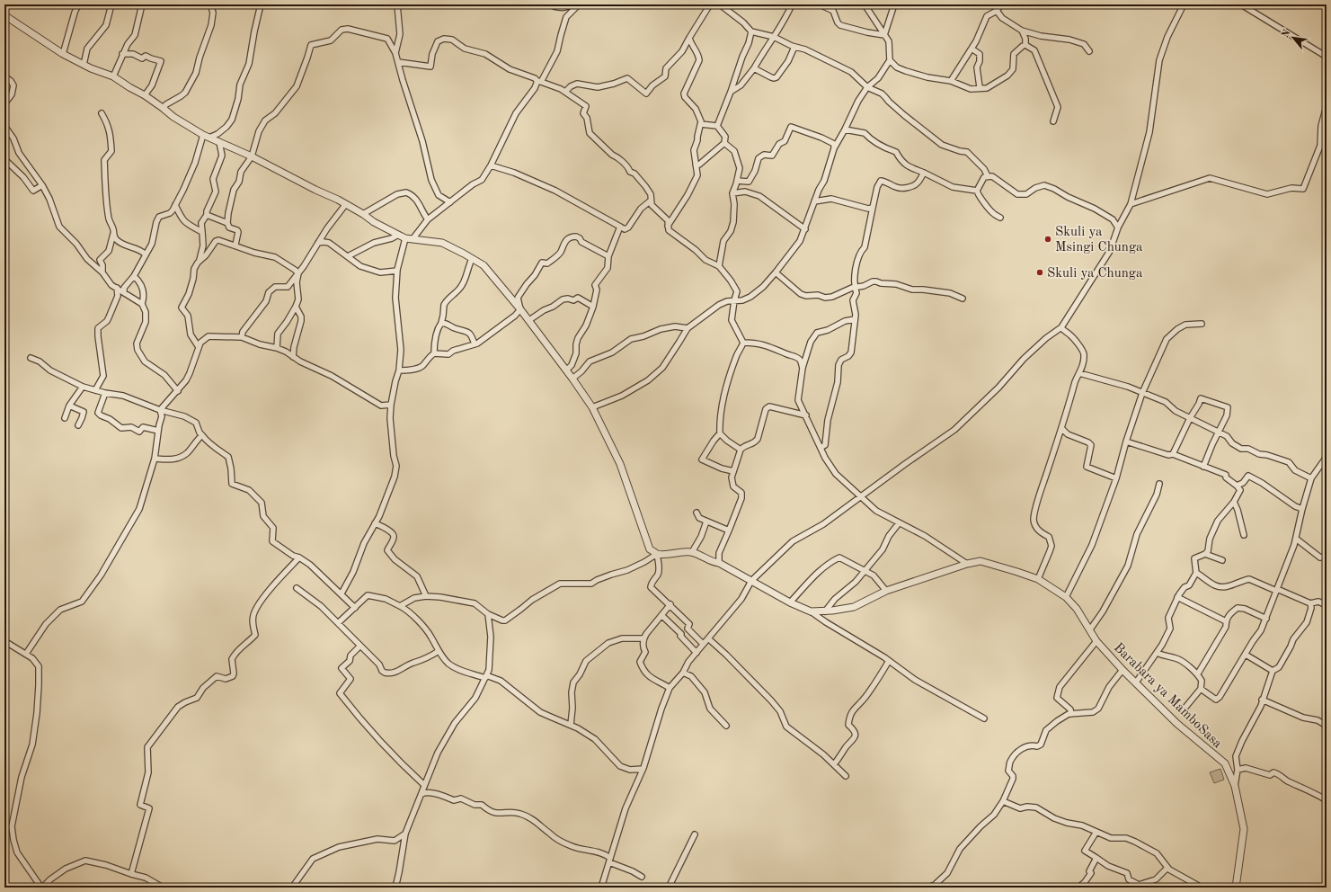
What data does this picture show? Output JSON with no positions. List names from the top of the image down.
{
  "streets": {
    "street": ["Barabara ya MamboSasa"]
  },
  "places": ["Skuli ya Msingi Chunga", "Skuli ya Chunga"],
  "north": "top left"
}
